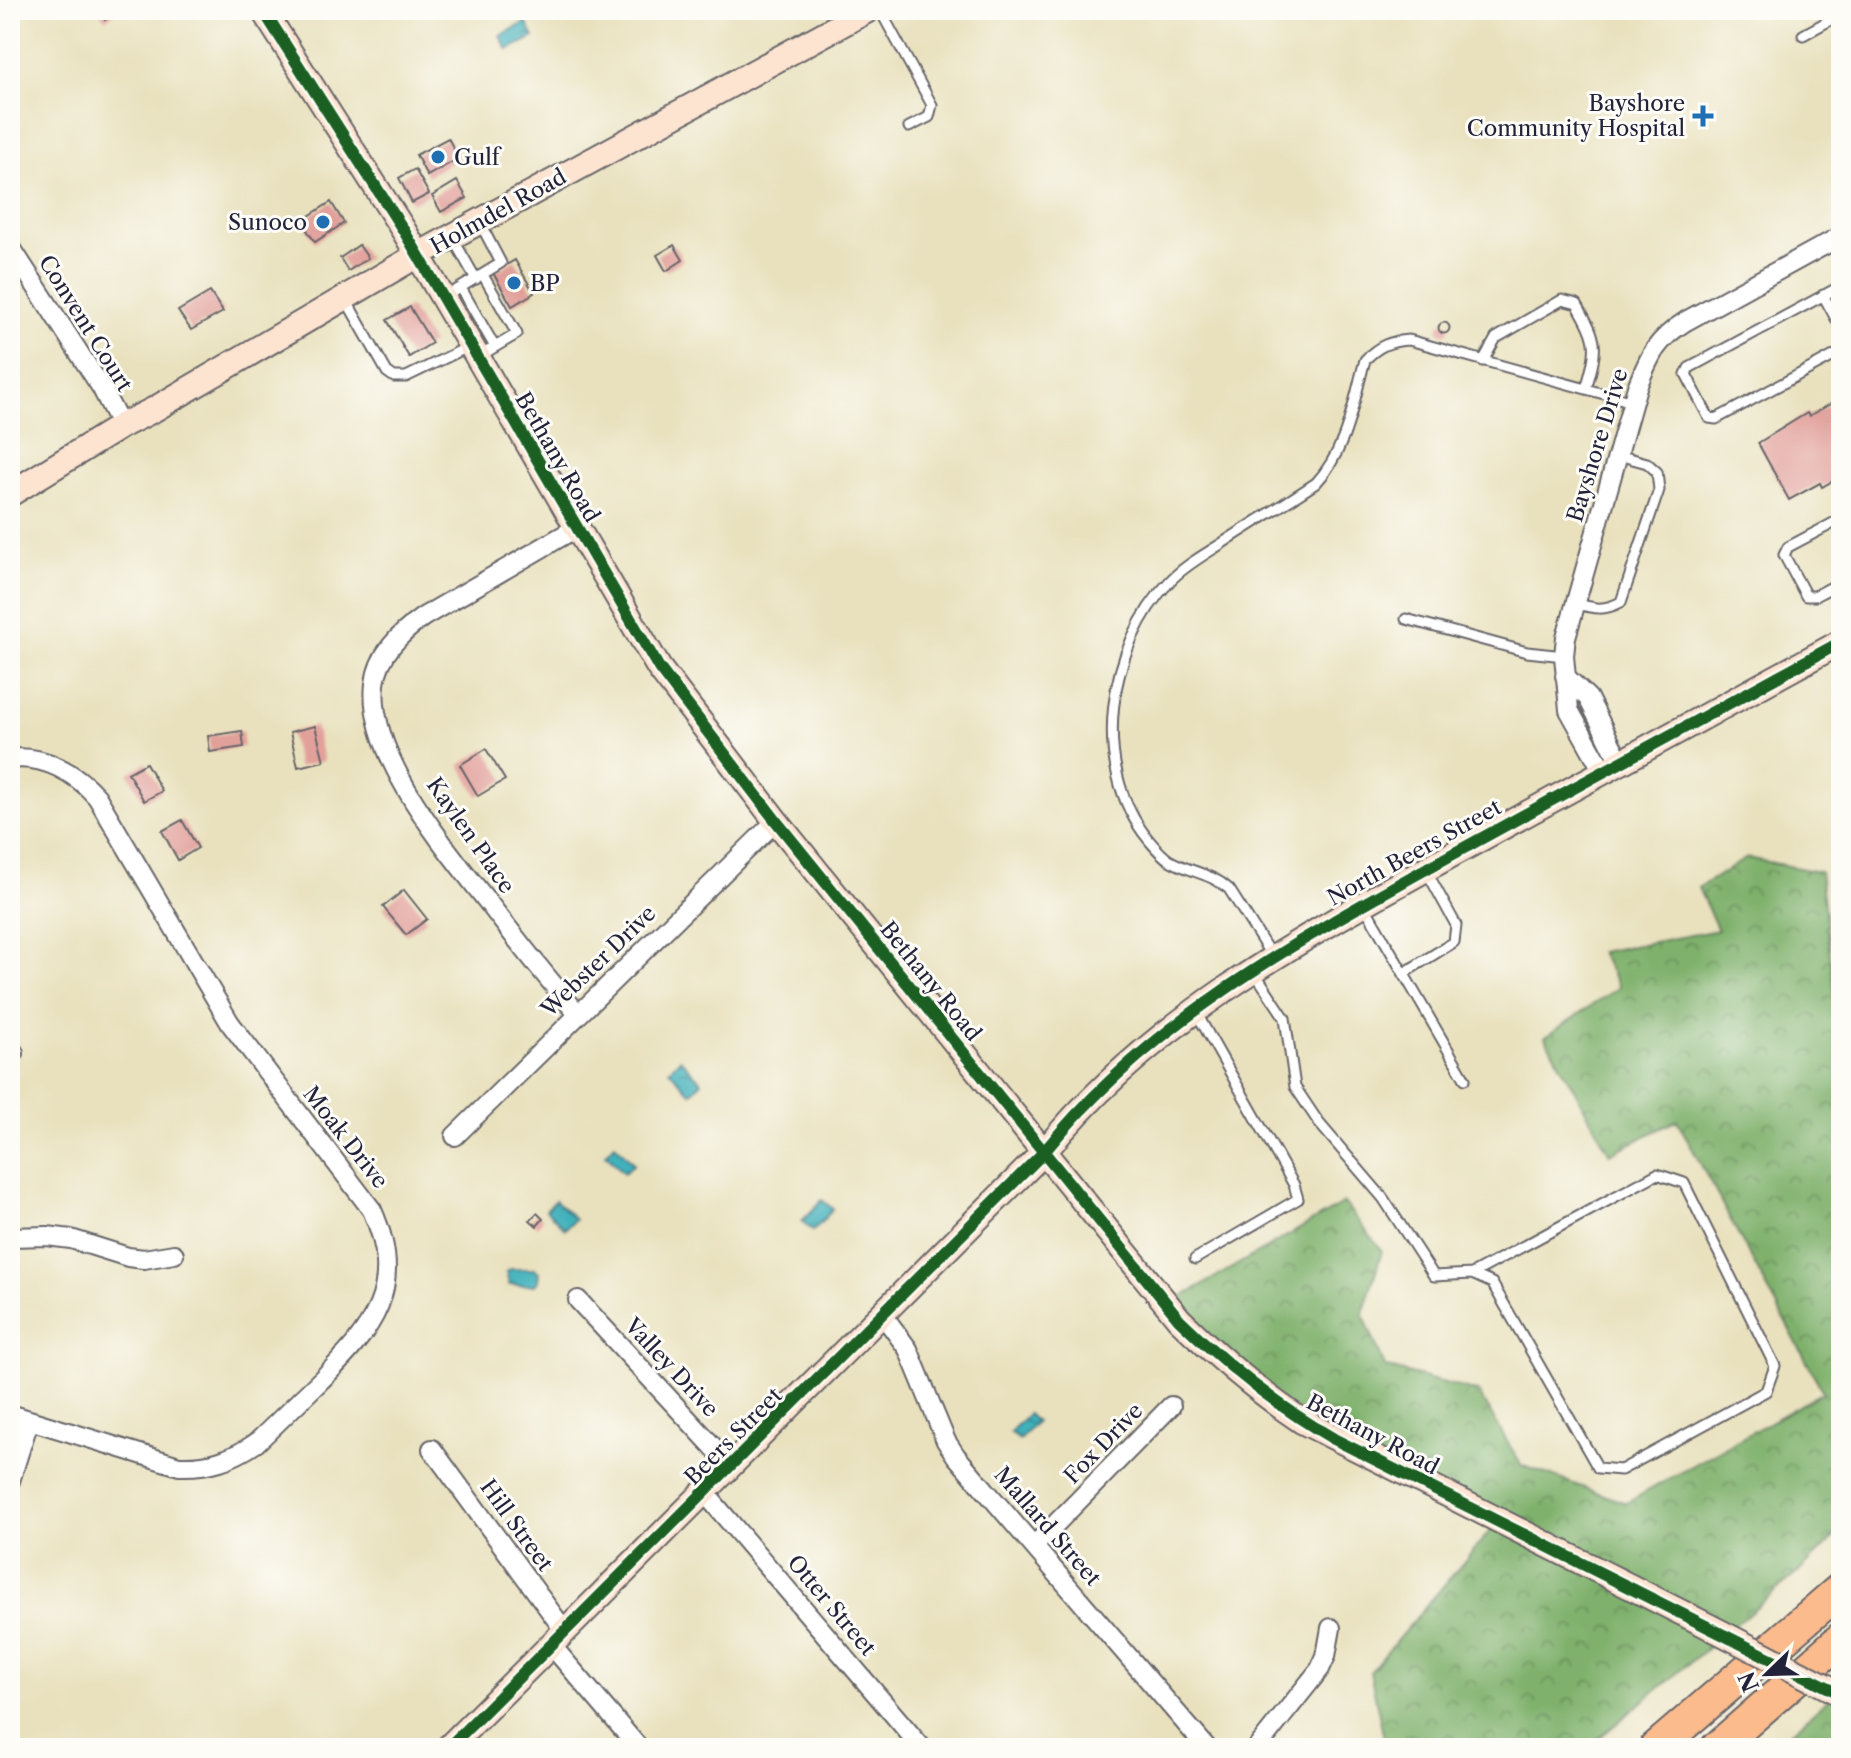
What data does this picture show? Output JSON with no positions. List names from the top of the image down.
{
  "streets": {
    "street": [
      "Holmdel Road",
      "Convent Court",
      "Bayshore Drive",
      "Bethany Road",
      "Kaylen Place",
      "North Beers Street",
      "Webster Drive",
      "Moak Drive",
      "Valley Drive",
      "Beers Street",
      "Fox Drive",
      "Hill Street",
      "Mallard Street",
      "Otter Street"
    ]
  },
  "crossings": [
    ["Holmdel Road", "Convent Court"],
    ["Holmdel Road", "Bethany Road"],
    ["Bayshore Drive", "North Beers Street"],
    ["Bethany Road", "Kaylen Place"],
    ["Bethany Road", "North Beers Street"],
    ["Bethany Road", "Webster Drive"],
    ["Bethany Road", "Beers Street"],
    ["Kaylen Place", "Webster Drive"],
    ["North Beers Street", "Beers Street"],
    ["Valley Drive", "Beers Street"],
    ["Beers Street", "Hill Street"],
    ["Beers Street", "Mallard Street"],
    ["Beers Street", "Otter Street"],
    ["Fox Drive", "Mallard Street"]
  ],
  "places": {
    "health": ["Bayshore Community Hospital"],
    "other": ["Gulf", "Sunoco", "BP"]
  },
  "north": "bottom left"
}
